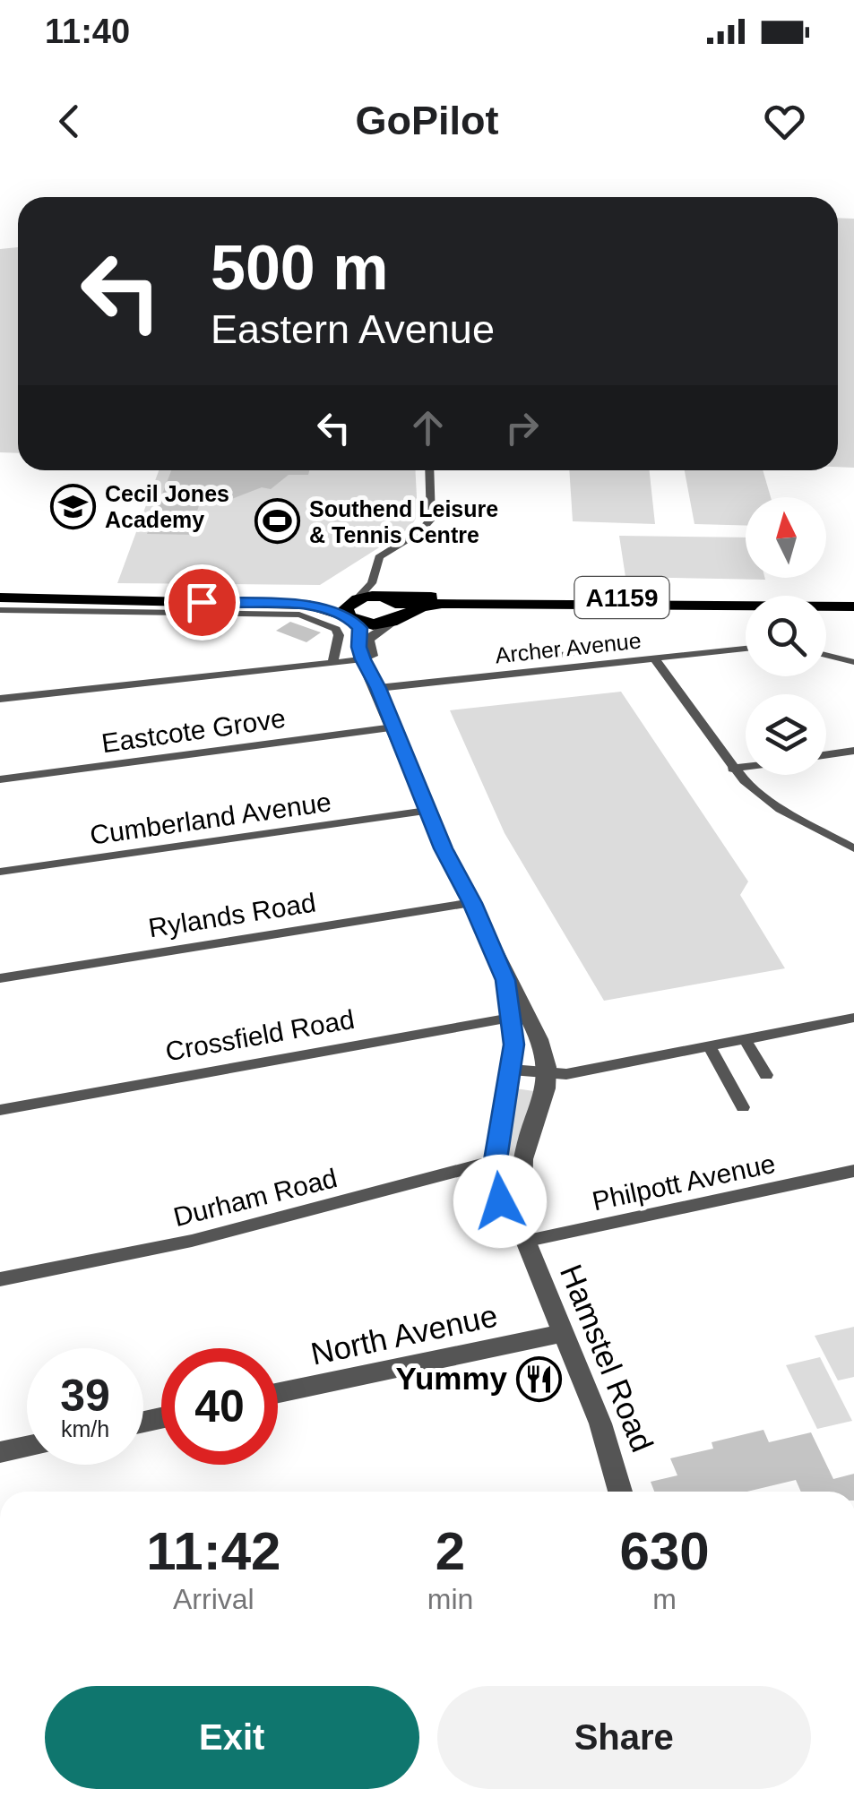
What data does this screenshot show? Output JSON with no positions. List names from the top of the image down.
{
  "streets": {
    "main road": ["A1159"],
    "street": [
      "Archer Avenue",
      "Eastcote Grove",
      "Cumberland Avenue",
      "Rylands Road",
      "Crossfield Road",
      "Philpott Avenue",
      "Durham Road",
      "North Avenue",
      "Hamstel Road"
    ]
  },
  "crossings": [
    ["Archer Avenue", "Hamstel Road"],
    ["Eastcote Grove", "Hamstel Road"],
    ["Cumberland Avenue", "Hamstel Road"],
    ["Rylands Road", "Hamstel Road"],
    ["Crossfield Road", "Hamstel Road"],
    ["Philpott Avenue", "Hamstel Road"],
    ["Durham Road", "Hamstel Road"],
    ["North Avenue", "Hamstel Road"]
  ],
  "places": {
    "school or university": ["Cecil Jones Academy"],
    "sports": ["Southend Leisure & Tennis Centre"],
    "restaurant": ["Yummy"]
  },
  "north": "top",
  "page": {
    "status": "11:40",
    "header": "GoPilot",
    "turn": ["500 m", "Eastern Avenue"],
    "speed": "39 km/h",
    "limit": "40",
    "eta": [
      "11:42",
      "Arrival",
      "2",
      "min",
      "630",
      "m"
    ],
    "buttons": ["Exit", "Share"]
  }
}
